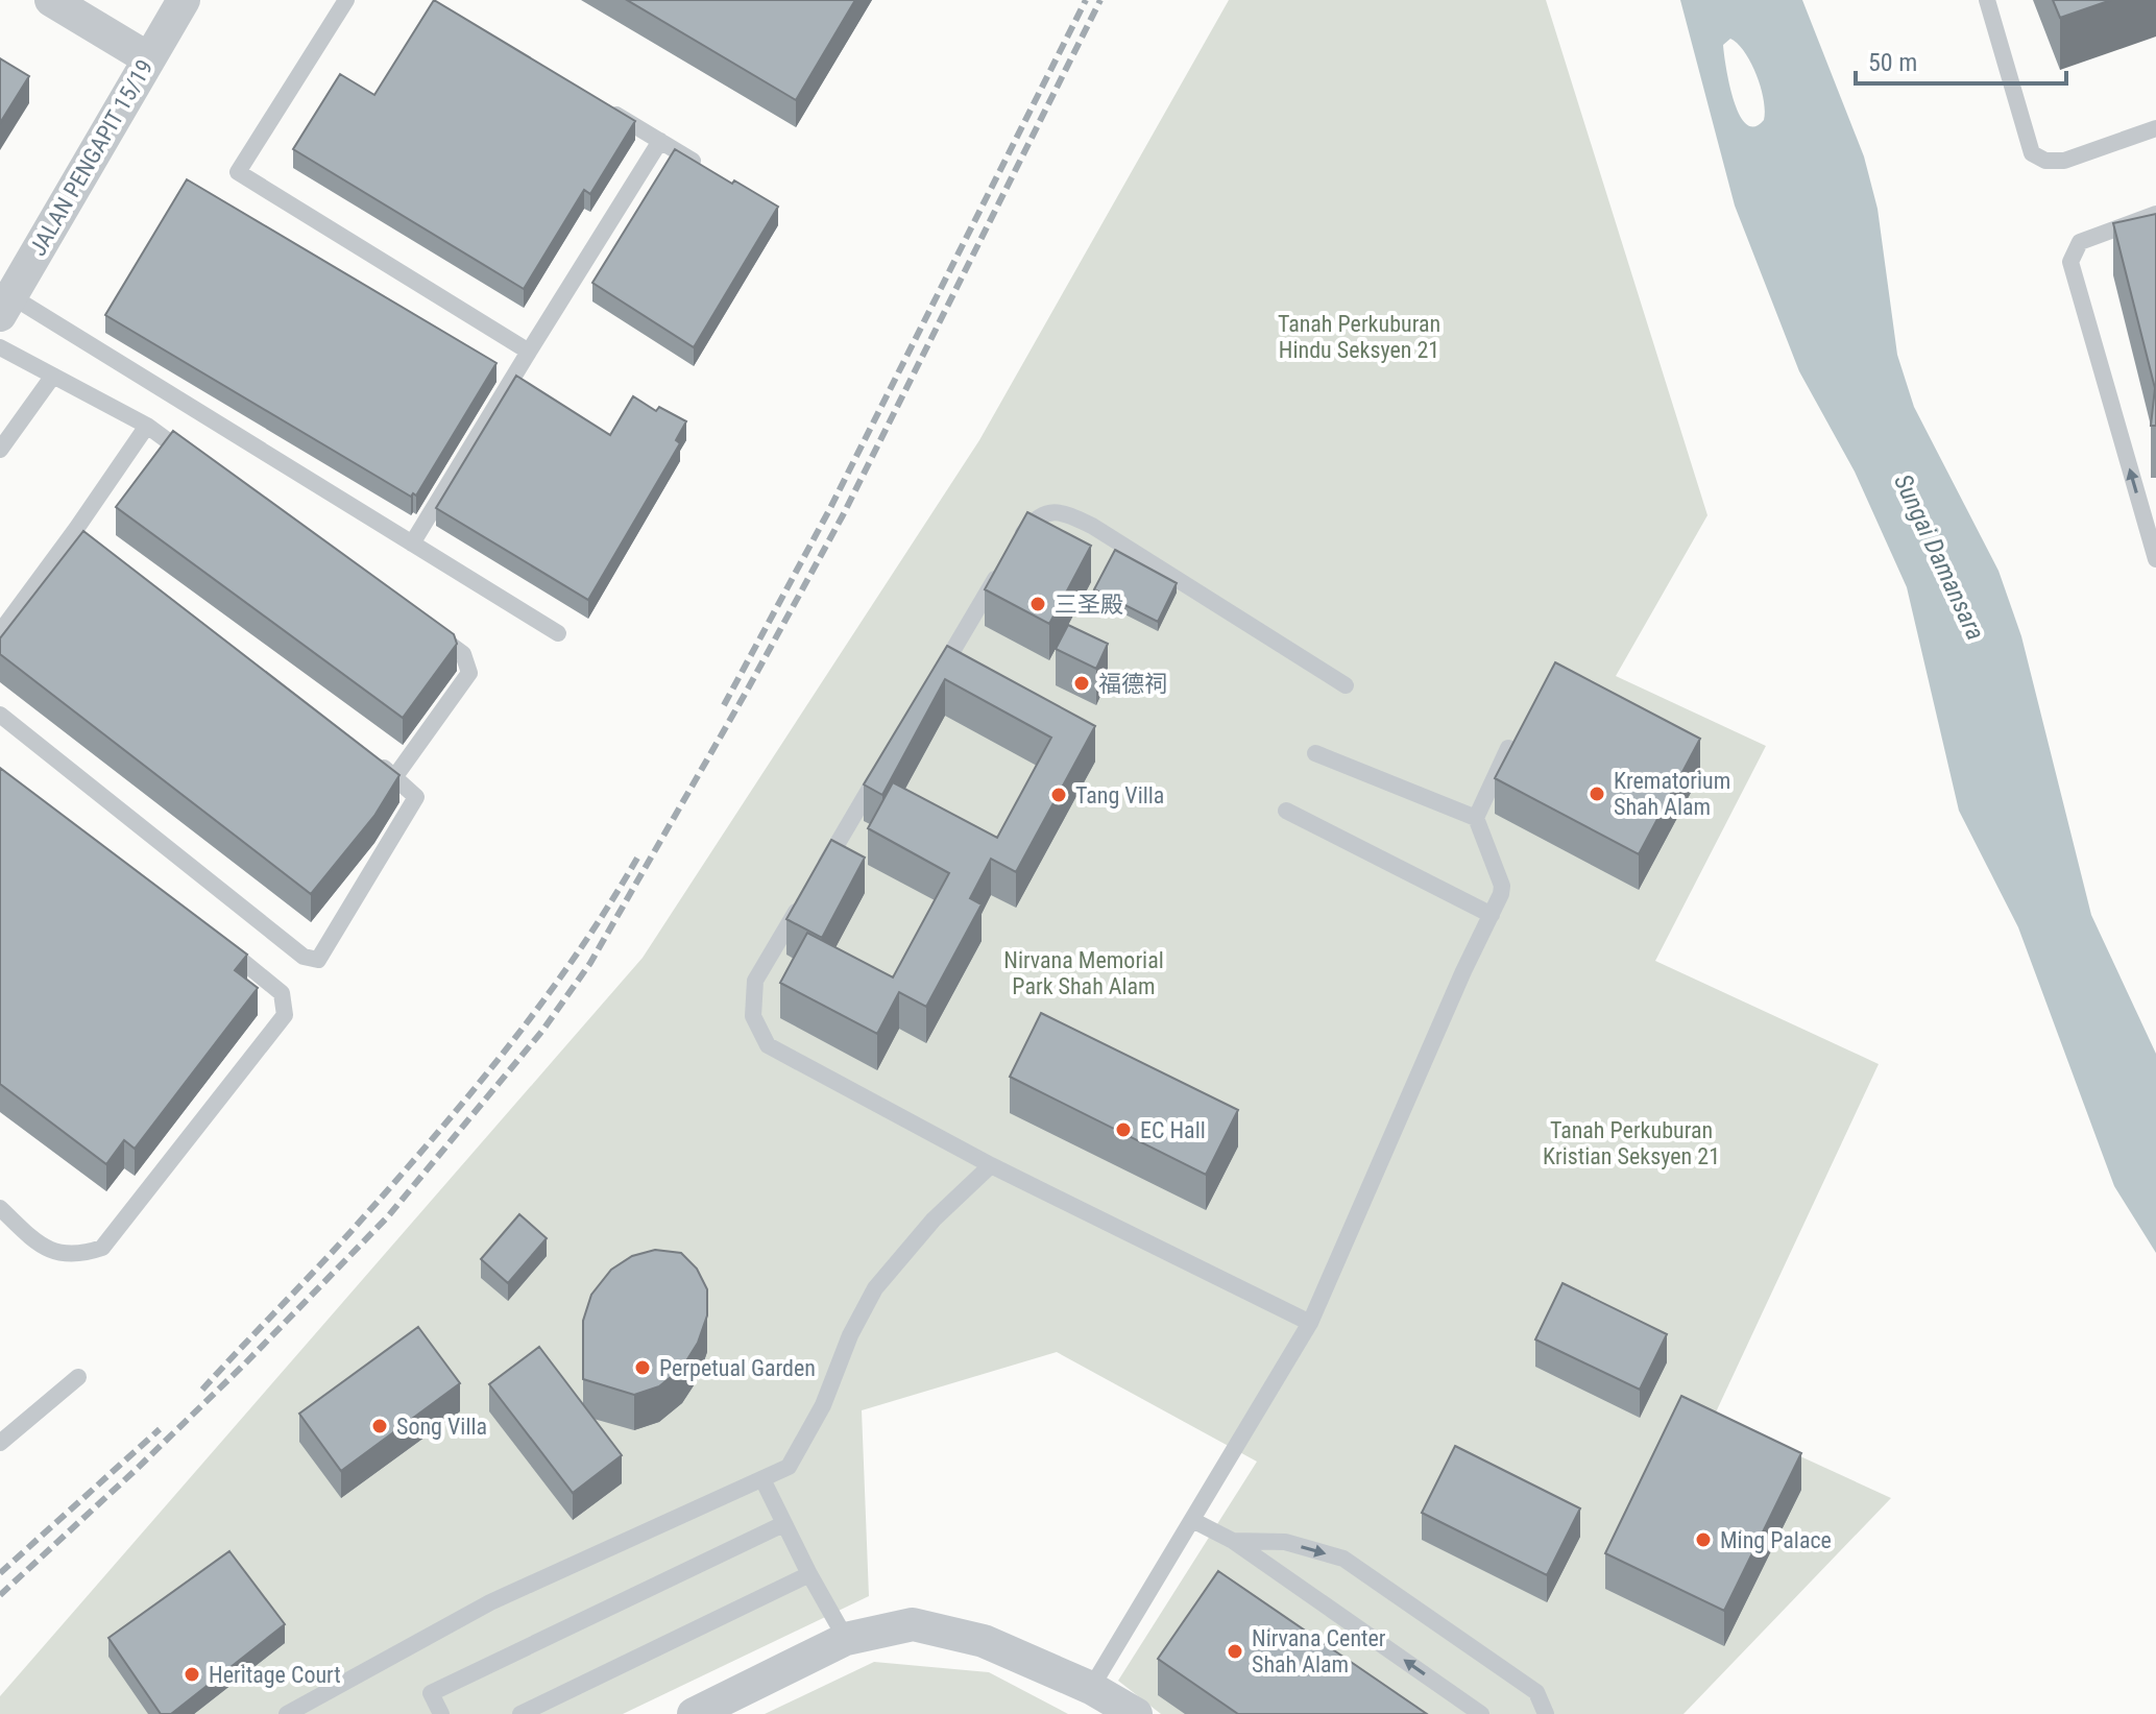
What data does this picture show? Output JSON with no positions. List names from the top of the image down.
{
  "streets": {
    "street": ["JALAN PENGAPIT 15/19"]
  },
  "water": ["Sungai Damansara"],
  "parks": ["Tanah Perkuburan Hindu Seksyen 21", "Nirvana Memorial Park Shah Alam", "Tanah Perkuburan Kristian Seksyen 21"],
  "places": [
    "三圣殿",
    "福德祠",
    "Krematorium Shah Alam",
    "Tang Villa",
    "EC Hall",
    "Perpetual Garden",
    "Song Villa",
    "Ming Palace",
    "Nirvana Center Shah Alam",
    "Heritage Court"
  ],
  "scale_bar": "50 m"
}
